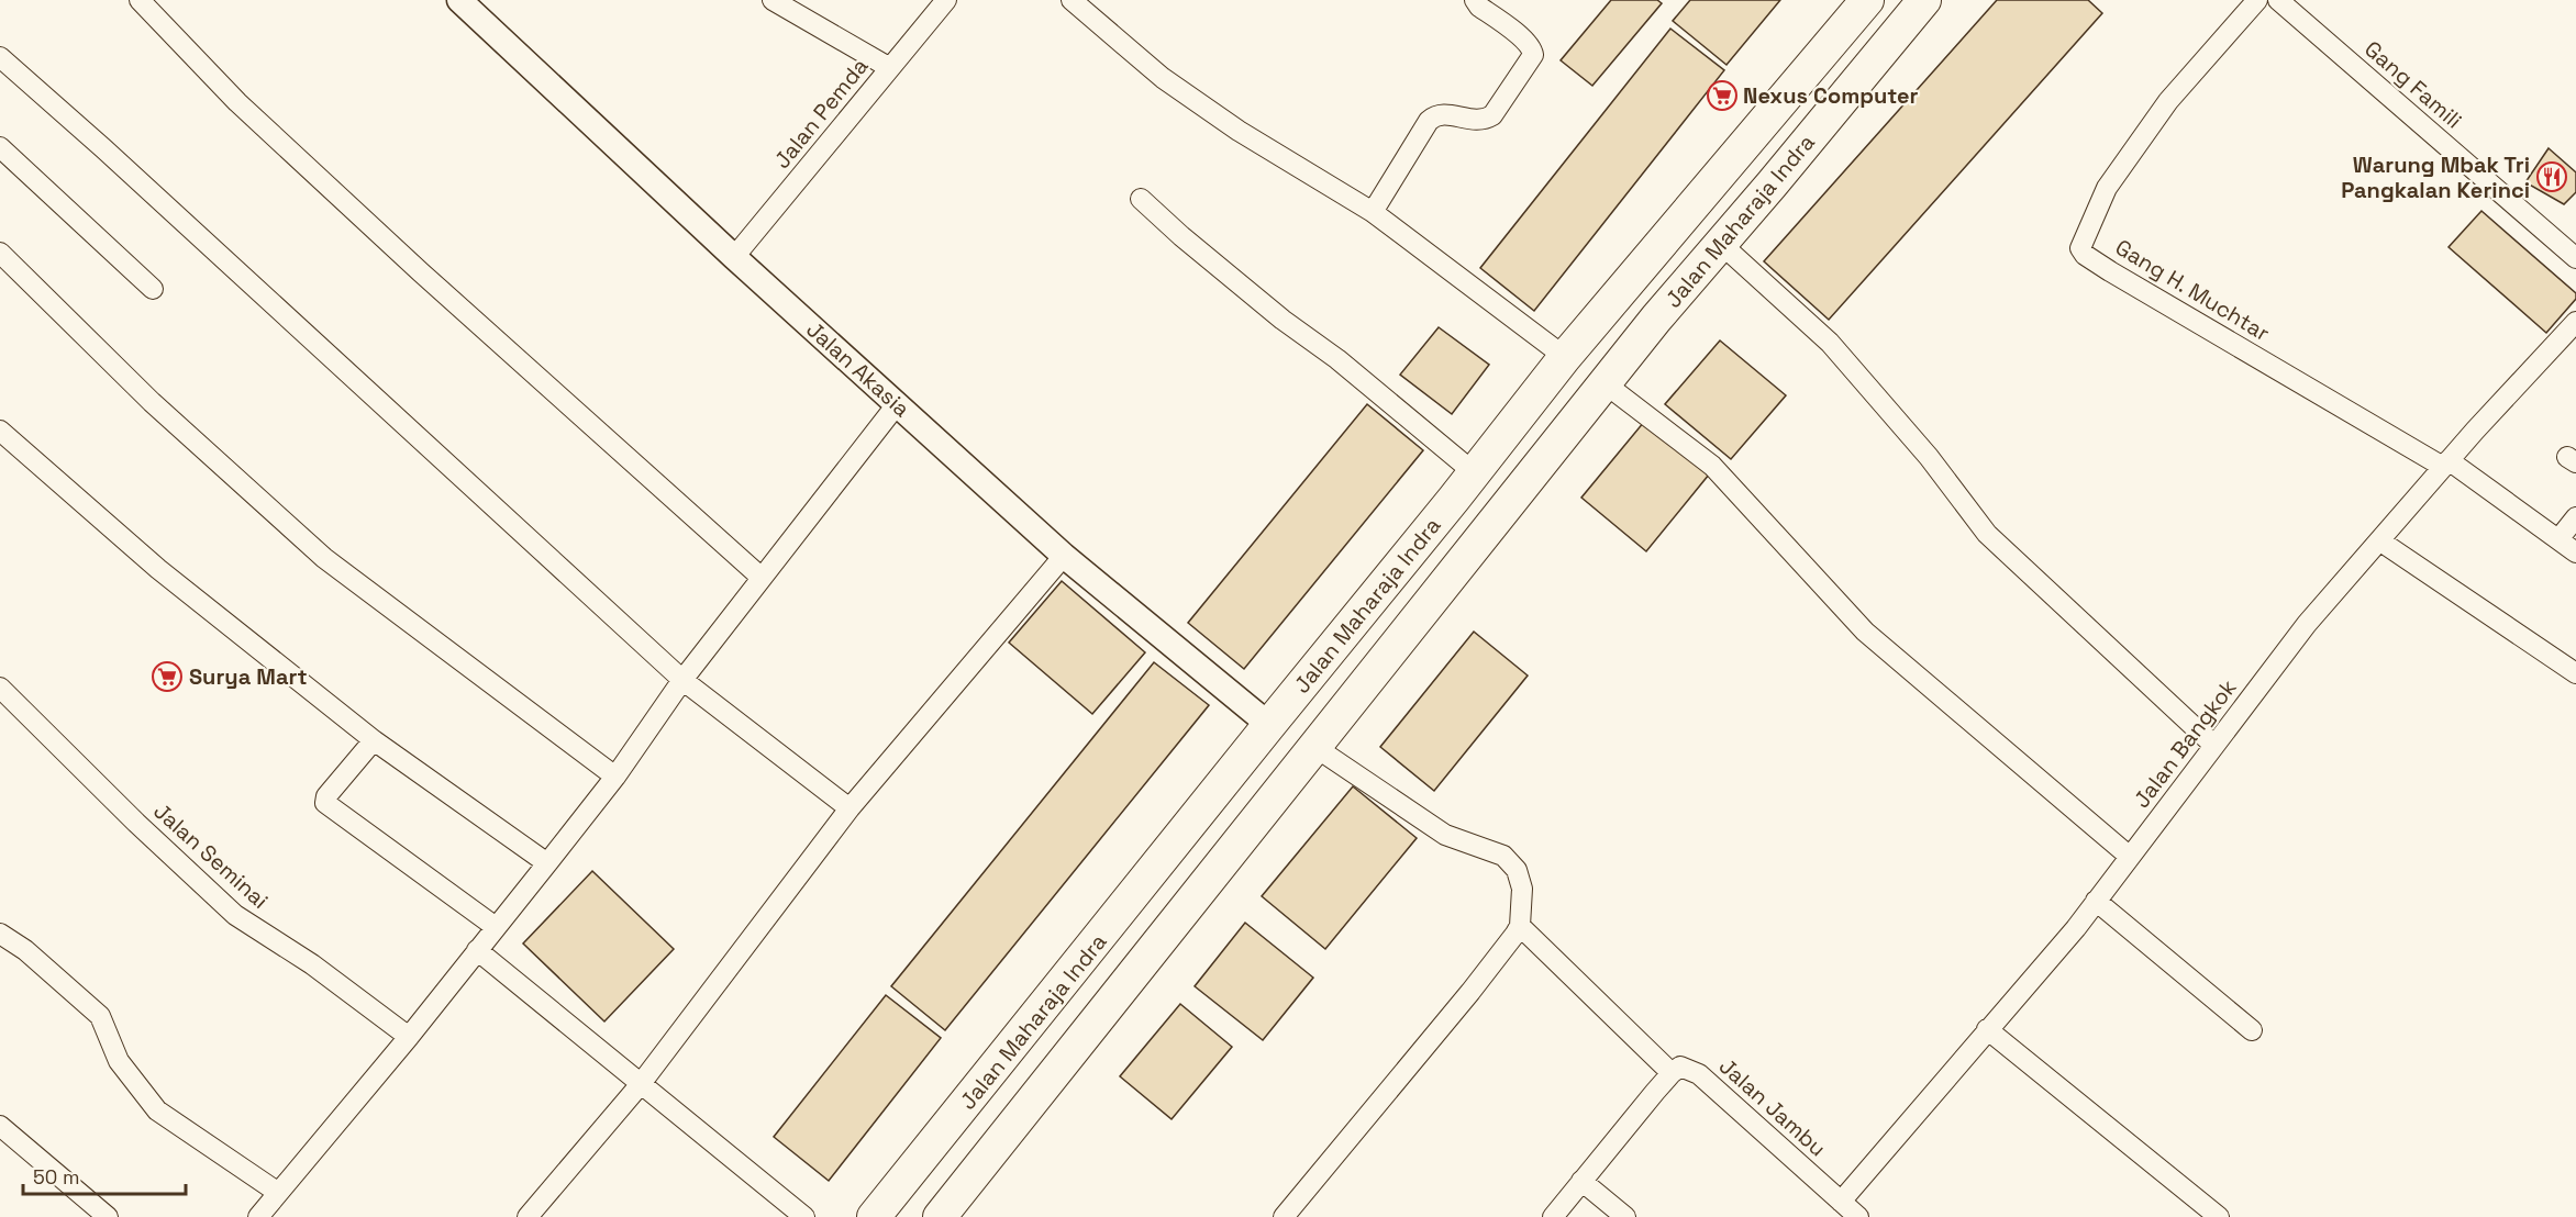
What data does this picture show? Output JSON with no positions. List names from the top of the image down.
{
  "streets": {
    "highway": ["Jalan Maharaja Indra"],
    "street": [
      "Gang Famili",
      "Jalan Pemda",
      "Gang H. Muchtar",
      "Jalan Akasia",
      "Jalan Bangkok",
      "Jalan Seminai",
      "Jalan Jambu"
    ]
  },
  "crossings": [
    ["Jalan Pemda", "Jalan Akasia"],
    ["Jalan Maharaja Indra", "Jalan Akasia"],
    ["Gang H. Muchtar", "Jalan Bangkok"],
    ["Jalan Bangkok", "Jalan Jambu"]
  ],
  "places": {
    "supermarket": ["Nexus Computer", "Surya Mart"],
    "restaurant": ["Warung Mbak Tri Pangkalan Kerinci"]
  },
  "scale_bar": "50 m"
}
